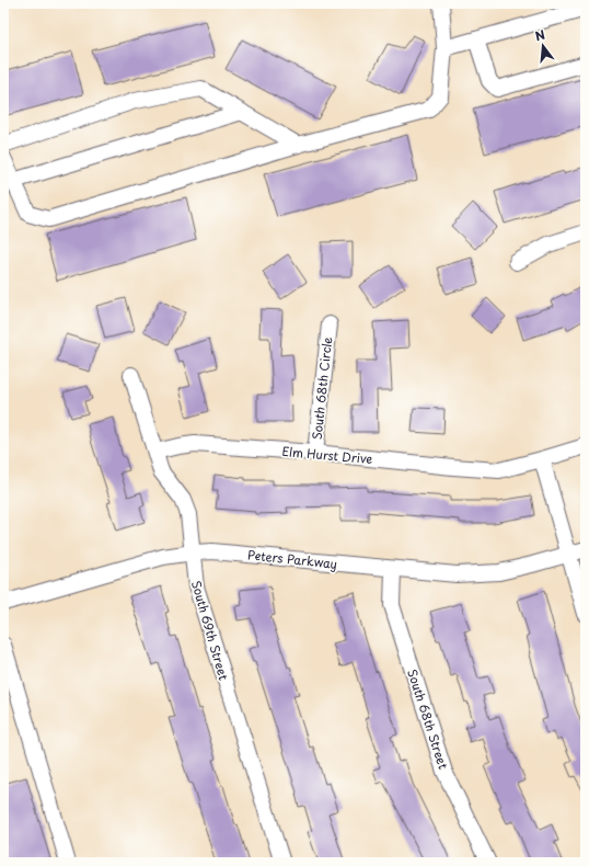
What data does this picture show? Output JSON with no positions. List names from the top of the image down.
{
  "streets": {
    "street": [
      "South 68th Circle",
      "Elm Hurst Drive",
      "Peters Parkway",
      "South 69th Street",
      "South 68th Street"
    ]
  },
  "crossings": [
    ["South 68th Circle", "Elm Hurst Drive"],
    ["Elm Hurst Drive", "South 69th Street"],
    ["Peters Parkway", "South 69th Street"],
    ["Peters Parkway", "South 68th Street"]
  ],
  "north": "top"
}
